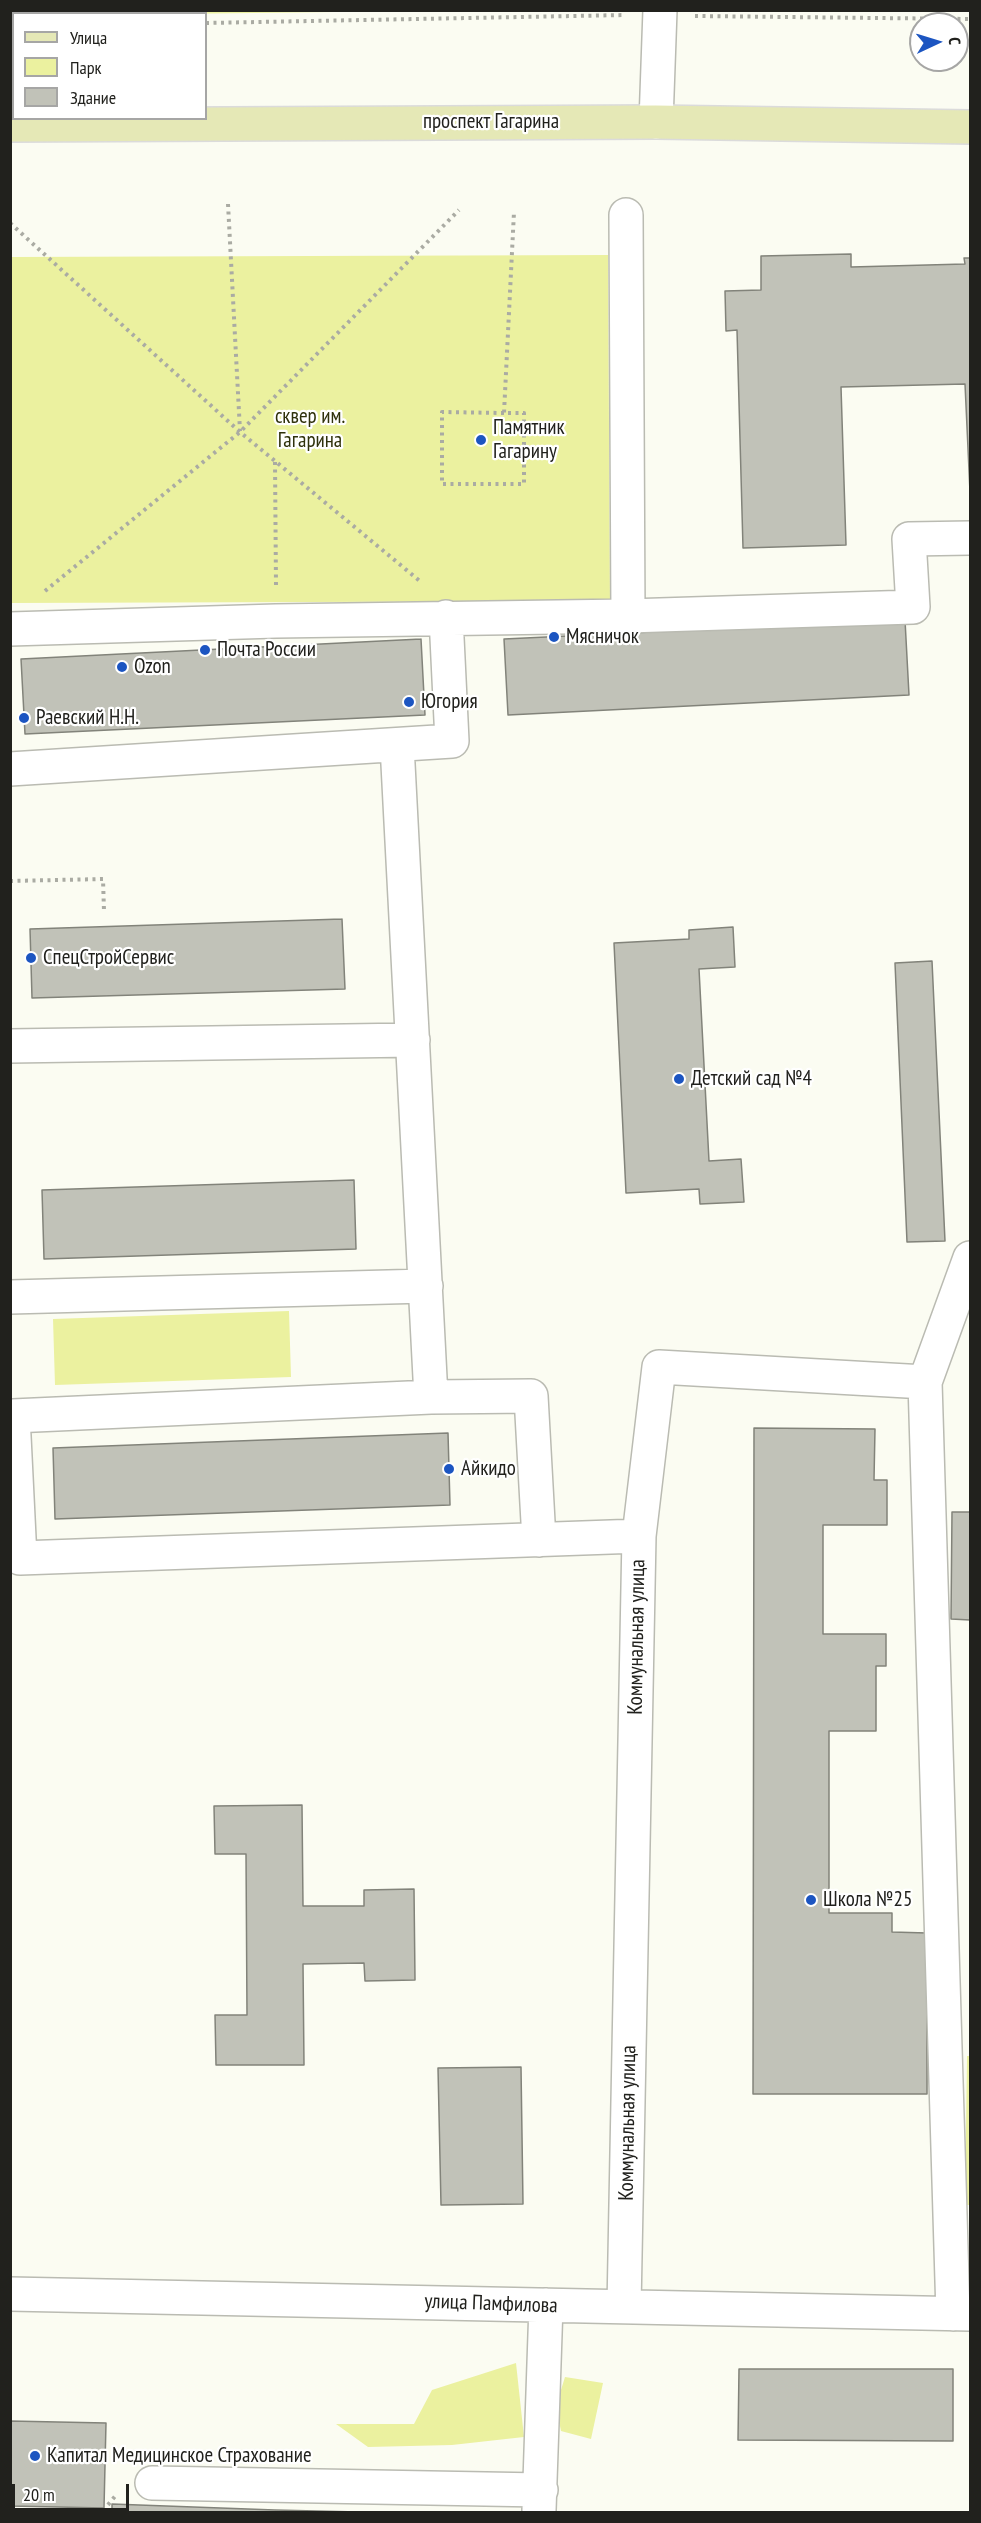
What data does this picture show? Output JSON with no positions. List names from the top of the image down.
{
  "streets": {
    "main road": ["проспект Гагарина"],
    "street": ["Коммунальная улица", "улица Памфилова"]
  },
  "crossings": [
    ["Коммунальная улица", "улица Памфилова"]
  ],
  "parks": ["сквер им. Гагарина"],
  "places": [
    "Памятник Гагарину",
    "Мясничок",
    "Почта России",
    "Ozon",
    "Югория",
    "Раевский Н.Н.",
    "СпецСтройСервис",
    "Детский сад №4",
    "Айкидо",
    "Школа №25",
    "Капитал Медицинское Страхование"
  ],
  "legend": ["Улица", "Парк", "Здание"],
  "scale_bar": "20 m",
  "north": "right"
}
